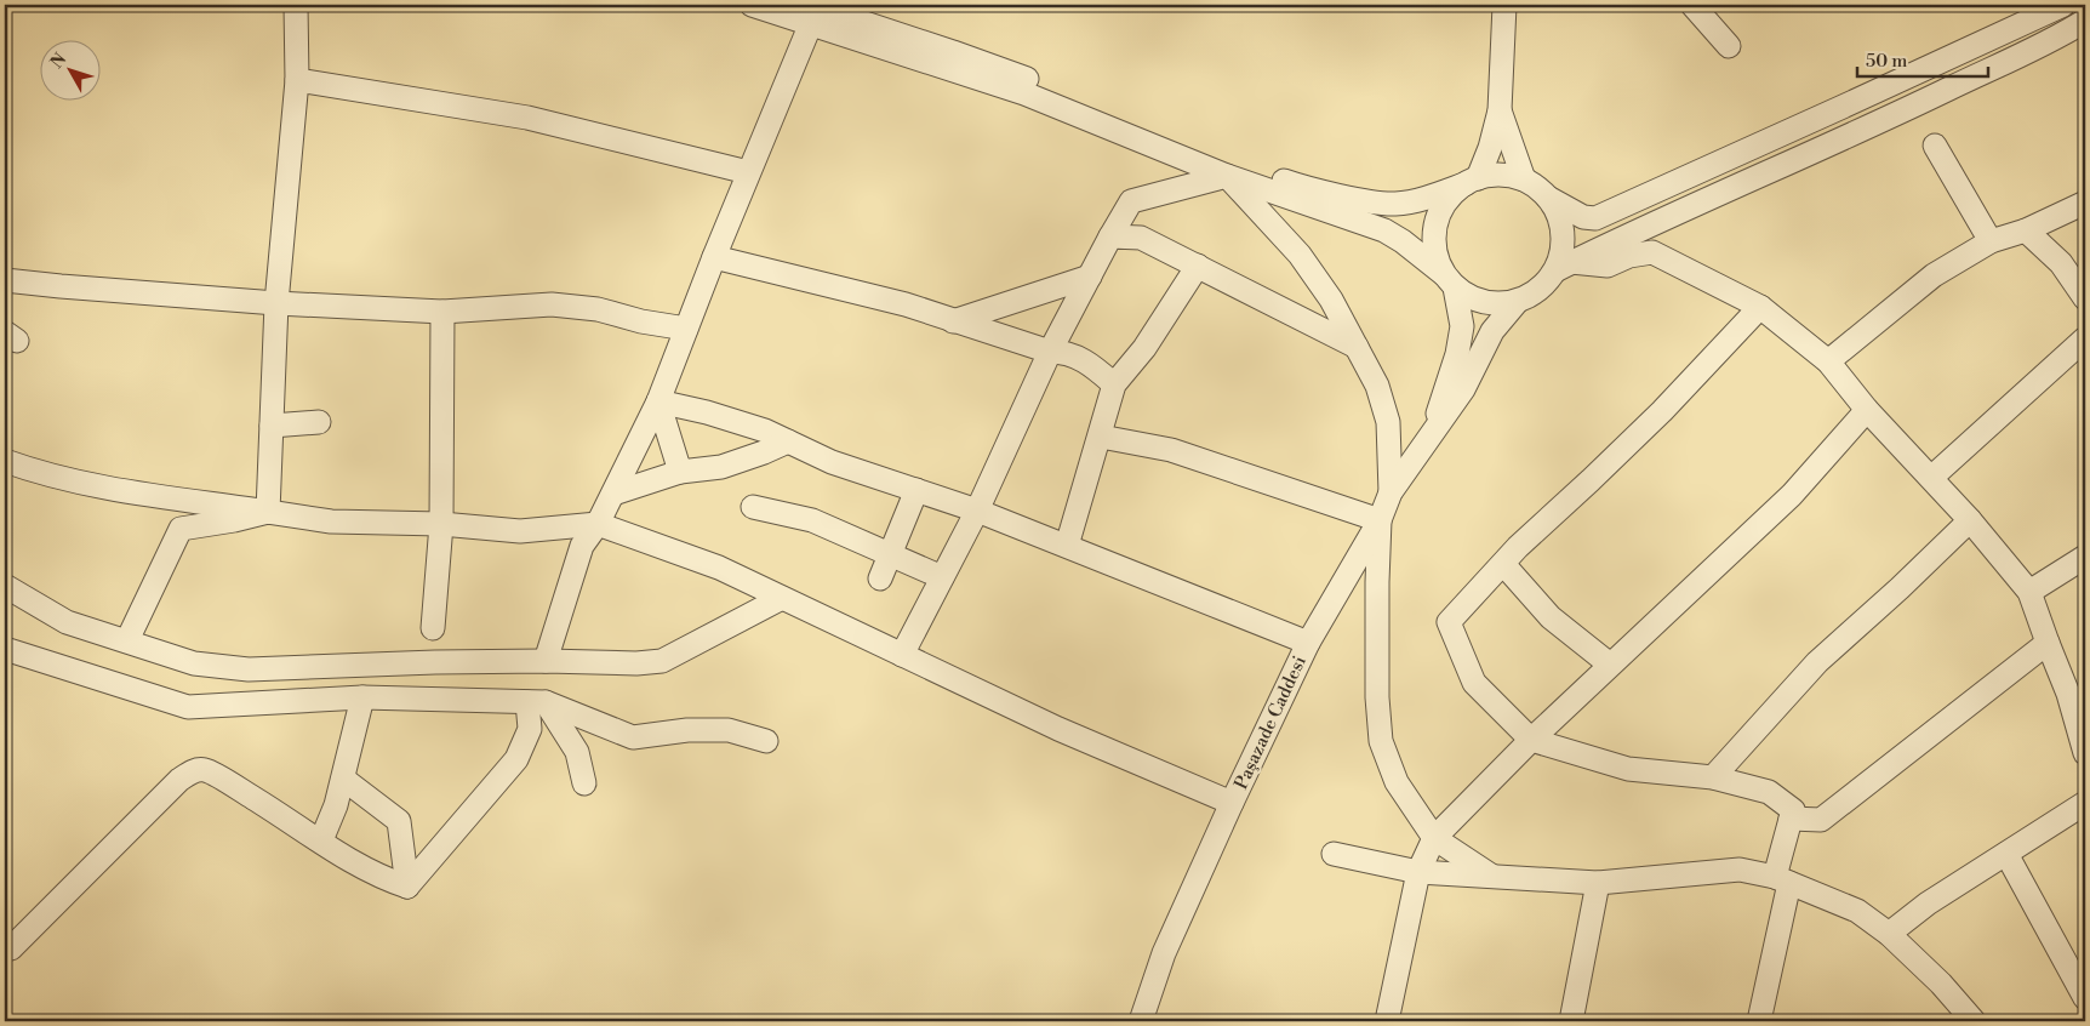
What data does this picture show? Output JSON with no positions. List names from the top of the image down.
{
  "streets": {
    "street": ["Paşazade Caddesi"]
  },
  "scale_bar": "50 m",
  "north": "top left"
}
